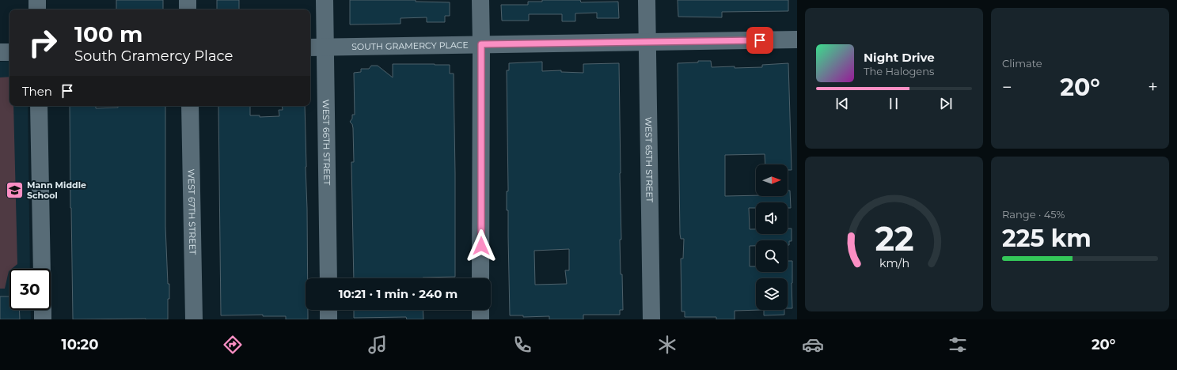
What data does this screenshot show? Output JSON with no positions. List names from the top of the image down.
{
  "streets": {
    "street": [
      "SOUTH GRAMERCY PLACE",
      "WEST 66TH STREET",
      "WEST 65TH STREET",
      "WEST 67TH STREET"
    ]
  },
  "crossings": [
    ["SOUTH GRAMERCY PLACE", "WEST 66TH STREET"],
    ["SOUTH GRAMERCY PLACE", "WEST 65TH STREET"]
  ],
  "places": {
    "school or university": ["Mann Middle School"]
  },
  "north": "right",
  "page": {
    "tile": [
      "Climate",
      ["Range · 45%", "225 km"]
    ],
    "turn": ["100 m", "South Gramercy Place"],
    "song": ["Night Drive", "The Halogens"],
    "heat": ["−", "20°", "+"],
    "then": "Then",
    "limit": "30",
    "trip": "10:21 · 1 min · 240 m",
    "tabs": ["10:20", "20°"],
    "gauge": ["22", "km/h"]
  }
}
